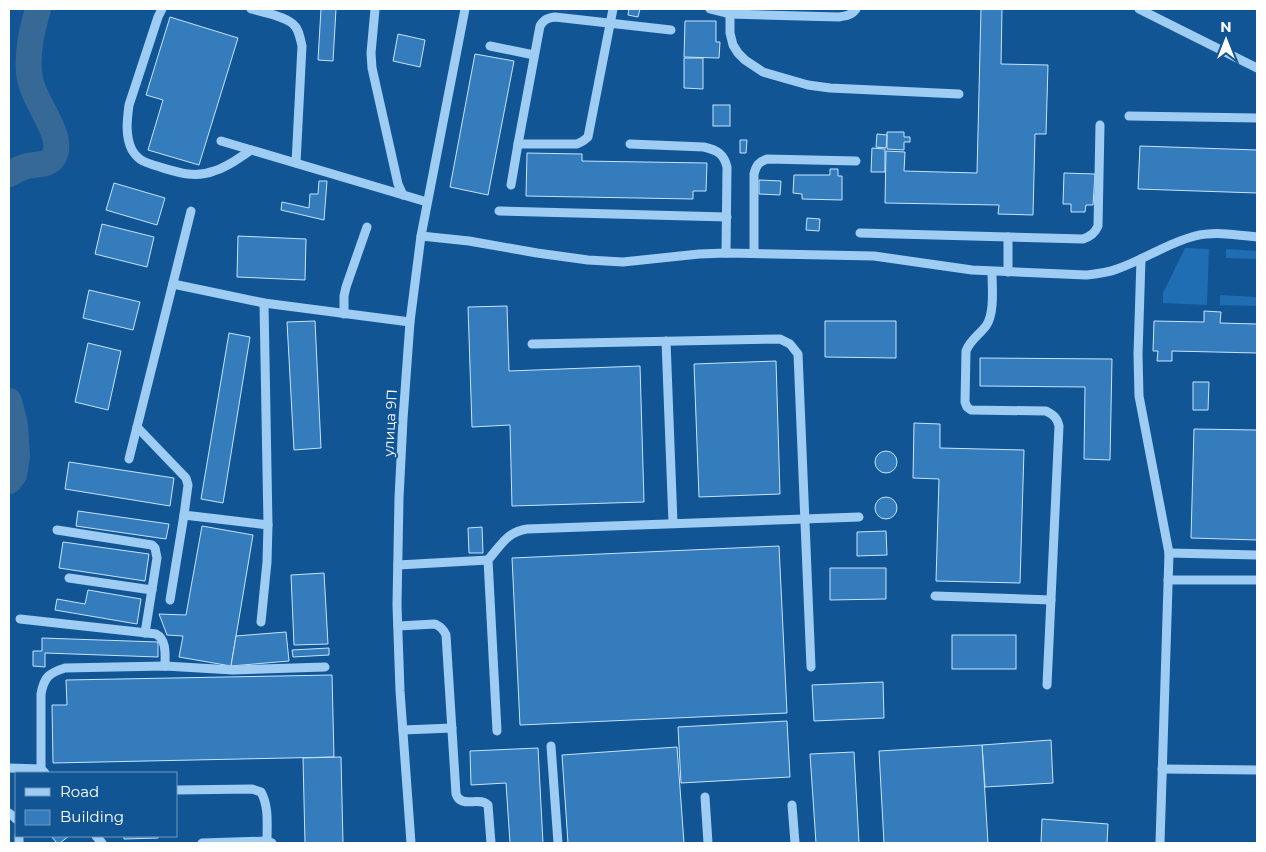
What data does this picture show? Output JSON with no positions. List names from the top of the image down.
{
  "streets": {
    "street": ["улица 9П"]
  },
  "legend": ["Road", "Building"],
  "north": "top"
}
